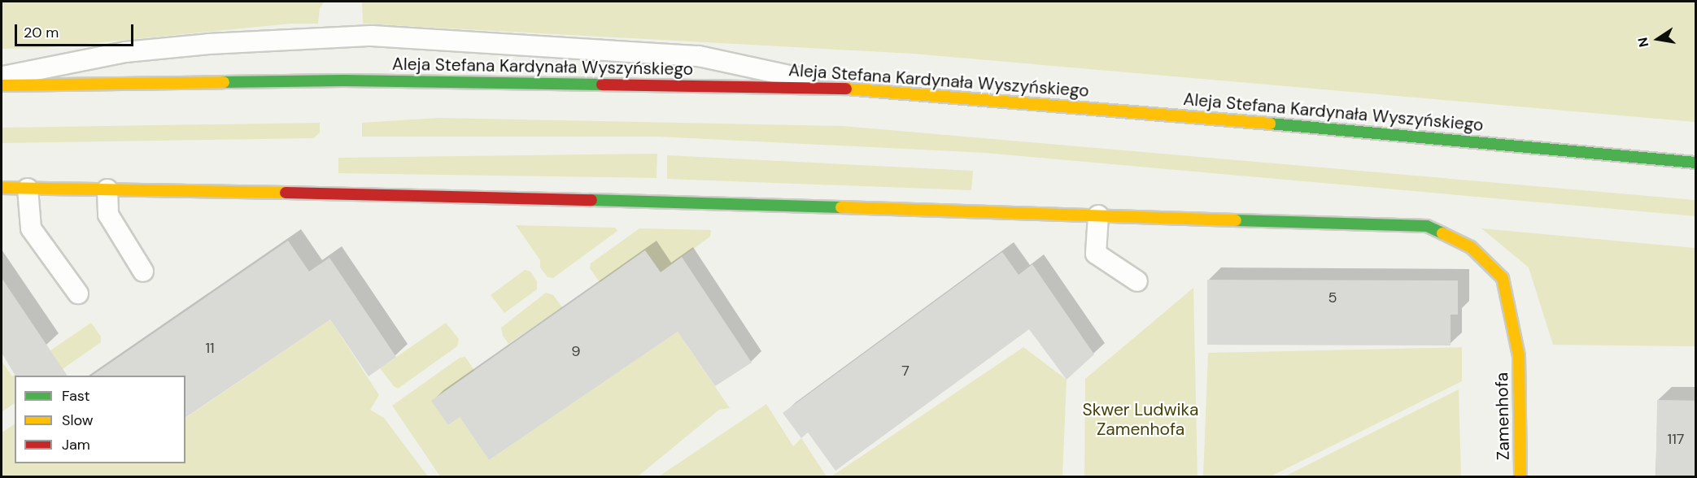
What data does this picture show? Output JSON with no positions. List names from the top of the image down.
{
  "streets": {
    "street": ["Aleja Stefana Kardynała Wyszyńskiego", "Zamenhofa"]
  },
  "parks": ["Skwer Ludwika Zamenhofa"],
  "house_numbers": [
    "5",
    "11",
    "9",
    "7",
    "117"
  ],
  "legend": ["Fast", "Slow", "Jam"],
  "scale_bar": "20 m",
  "north": "left"
}
